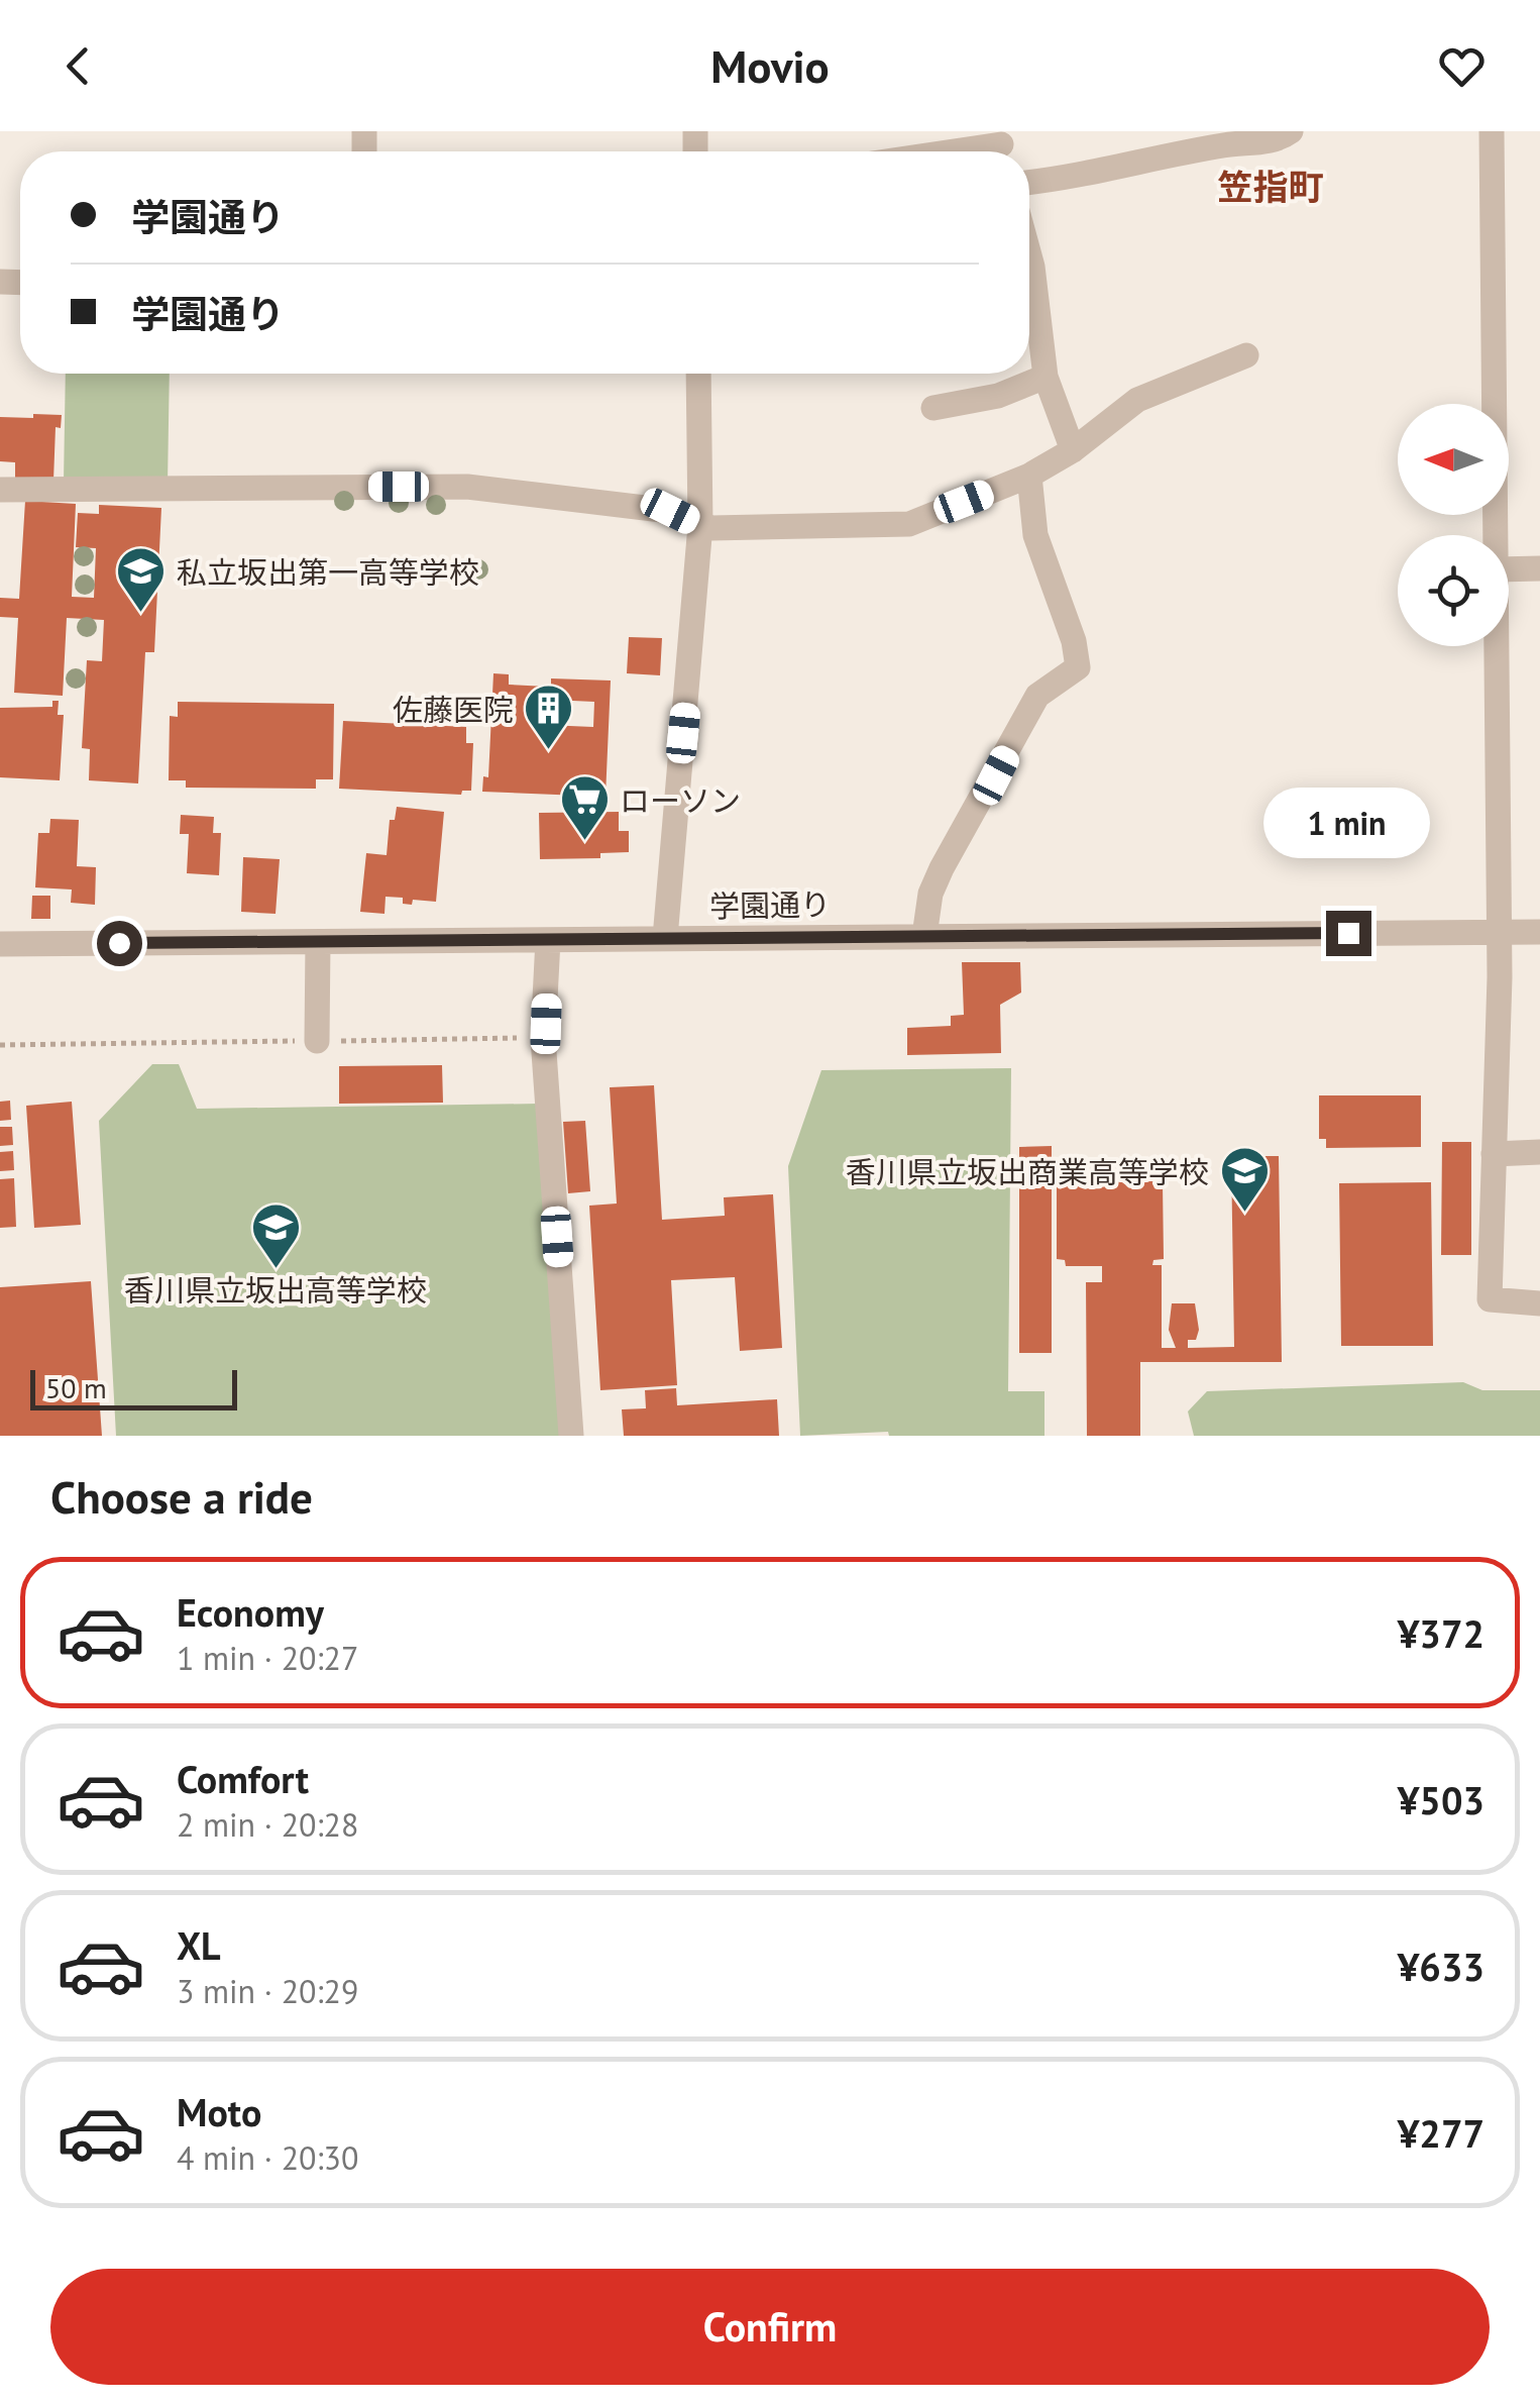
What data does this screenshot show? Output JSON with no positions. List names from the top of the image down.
{
  "streets": {
    "street": ["学園通り"]
  },
  "districts": ["笠指町"],
  "places": {
    "school or university": ["私立坂出第一高等学校", "香川県立坂出商業高等学校", "香川県立坂出高等学校"],
    "building": ["佐藤医院"],
    "supermarket": ["ローソン"]
  },
  "scale_bar": "50 m",
  "north": "left",
  "page": {
    "header": "Movio",
    "banner": ["学園通り", "学園通り"],
    "bubble": "1 min",
    "scale": "50 m",
    "heading": "Choose a ride",
    "list": [
      {
        "name": "Economy",
        "note": "1 min · 20:27",
        "value": "¥372"
      },
      {
        "name": "Comfort",
        "note": "2 min · 20:28",
        "value": "¥503"
      },
      {
        "name": "XL",
        "note": "3 min · 20:29",
        "value": "¥633"
      },
      {
        "name": "Moto",
        "note": "4 min · 20:30",
        "value": "¥277"
      }
    ],
    "buttons": "Confirm"
  }
}
